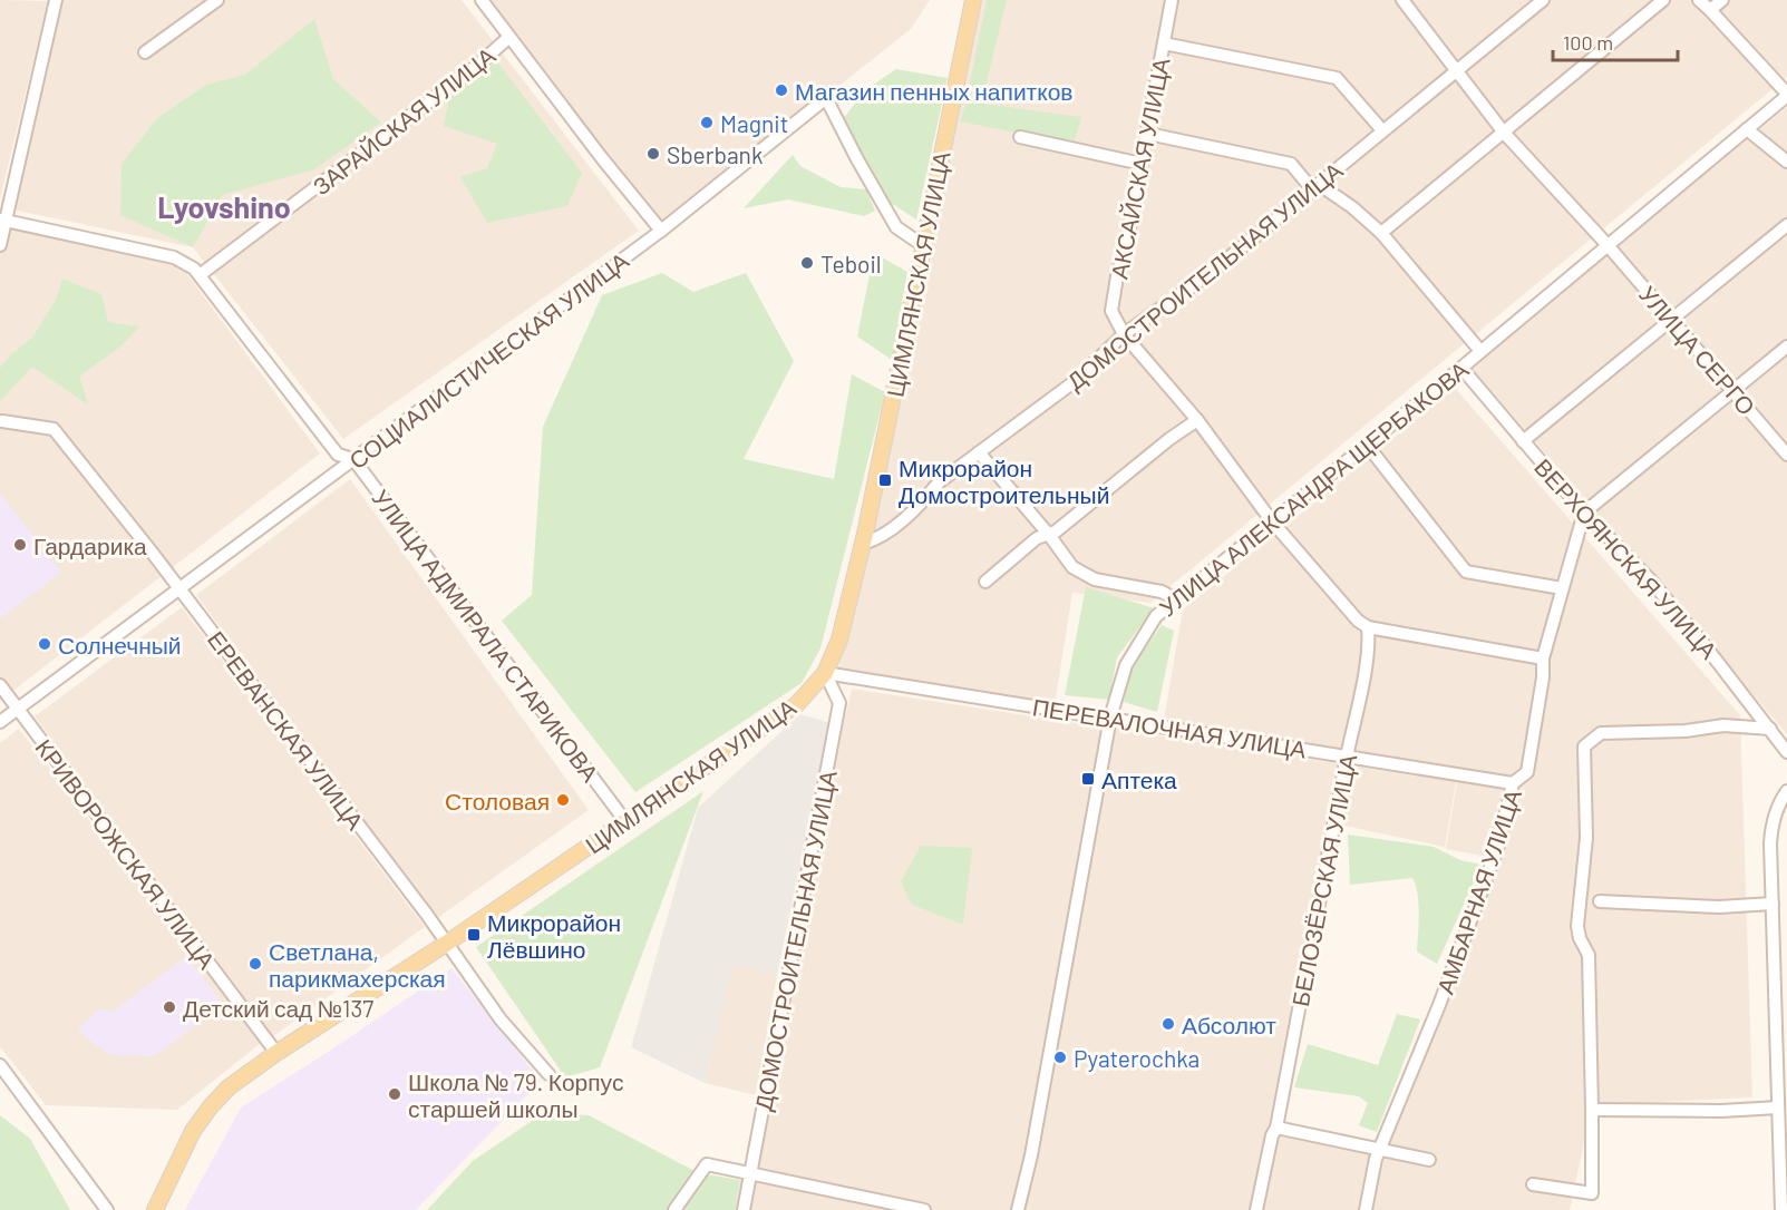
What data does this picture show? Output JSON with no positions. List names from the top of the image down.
{
  "streets": {
    "main road": ["ЦИМЛЯНСКАЯ УЛИЦА"],
    "street": [
      "ЗАРАЙСКАЯ УЛИЦА",
      "АКСАЙСКАЯ УЛИЦА",
      "ДОМОСТРОИТЕЛЬНАЯ УЛИЦА",
      "УЛИЦА СЕРГО",
      "СОЦИАЛИСТИЧЕСКАЯ УЛИЦА",
      "УЛИЦА АЛЕКСАНДРА ЩЕРБАКОВА",
      "ВЕРХОЯНСКАЯ УЛИЦА",
      "УЛИЦА АДМИРАЛА СТАРИКОВА",
      "ПЕРЕВАЛОЧНАЯ УЛИЦА",
      "ЕРЕВАНСКАЯ УЛИЦА",
      "КРИВОРОЖСКАЯ УЛИЦА",
      "БЕЛОЗЁРСКАЯ УЛИЦА",
      "АМБАРНАЯ УЛИЦА"
    ]
  },
  "crossings": [
    ["ЗАРАЙСКАЯ УЛИЦА", "УЛИЦА АДМИРАЛА СТАРИКОВА"],
    ["АКСАЙСКАЯ УЛИЦА", "ДОМОСТРОИТЕЛЬНАЯ УЛИЦА"],
    ["ЦИМЛЯНСКАЯ УЛИЦА", "ДОМОСТРОИТЕЛЬНАЯ УЛИЦА"],
    ["ЦИМЛЯНСКАЯ УЛИЦА", "СОЦИАЛИСТИЧЕСКАЯ УЛИЦА"],
    ["ЦИМЛЯНСКАЯ УЛИЦА", "УЛИЦА АДМИРАЛА СТАРИКОВА"],
    ["ЦИМЛЯНСКАЯ УЛИЦА", "ПЕРЕВАЛОЧНАЯ УЛИЦА"],
    ["ЦИМЛЯНСКАЯ УЛИЦА", "ЕРЕВАНСКАЯ УЛИЦА"],
    ["ЦИМЛЯНСКАЯ УЛИЦА", "КРИВОРОЖСКАЯ УЛИЦА"],
    ["ДОМОСТРОИТЕЛЬНАЯ УЛИЦА", "УЛИЦА СЕРГО"],
    ["ДОМОСТРОИТЕЛЬНАЯ УЛИЦА", "ПЕРЕВАЛОЧНАЯ УЛИЦА"],
    ["УЛИЦА СЕРГО", "УЛИЦА АЛЕКСАНДРА ЩЕРБАКОВА"],
    ["СОЦИАЛИСТИЧЕСКАЯ УЛИЦА", "УЛИЦА АДМИРАЛА СТАРИКОВА"],
    ["СОЦИАЛИСТИЧЕСКАЯ УЛИЦА", "ЕРЕВАНСКАЯ УЛИЦА"],
    ["СОЦИАЛИСТИЧЕСКАЯ УЛИЦА", "КРИВОРОЖСКАЯ УЛИЦА"],
    ["УЛИЦА АЛЕКСАНДРА ЩЕРБАКОВА", "ВЕРХОЯНСКАЯ УЛИЦА"],
    ["УЛИЦА АЛЕКСАНДРА ЩЕРБАКОВА", "ПЕРЕВАЛОЧНАЯ УЛИЦА"],
    ["ВЕРХОЯНСКАЯ УЛИЦА", "АМБАРНАЯ УЛИЦА"],
    ["ПЕРЕВАЛОЧНАЯ УЛИЦА", "БЕЛОЗЁРСКАЯ УЛИЦА"],
    ["ПЕРЕВАЛОЧНАЯ УЛИЦА", "АМБАРНАЯ УЛИЦА"]
  ],
  "districts": ["Lyovshino"],
  "places": {
    "other": [
      "Магазин пенных напитков",
      "Magnit",
      "Sberbank",
      "Teboil",
      "Гардарика",
      "Солнечный",
      "Столовая",
      "Светлана, парикмахерская",
      "Детский сад №137",
      "Абсолют",
      "Pyaterochka",
      "Школа № 79. Корпус старшей школы"
    ],
    "transit": ["Микрорайон Домостроительный", "Аптека", "Микрорайон Лёвшино"]
  },
  "scale_bar": "100 m"
}
